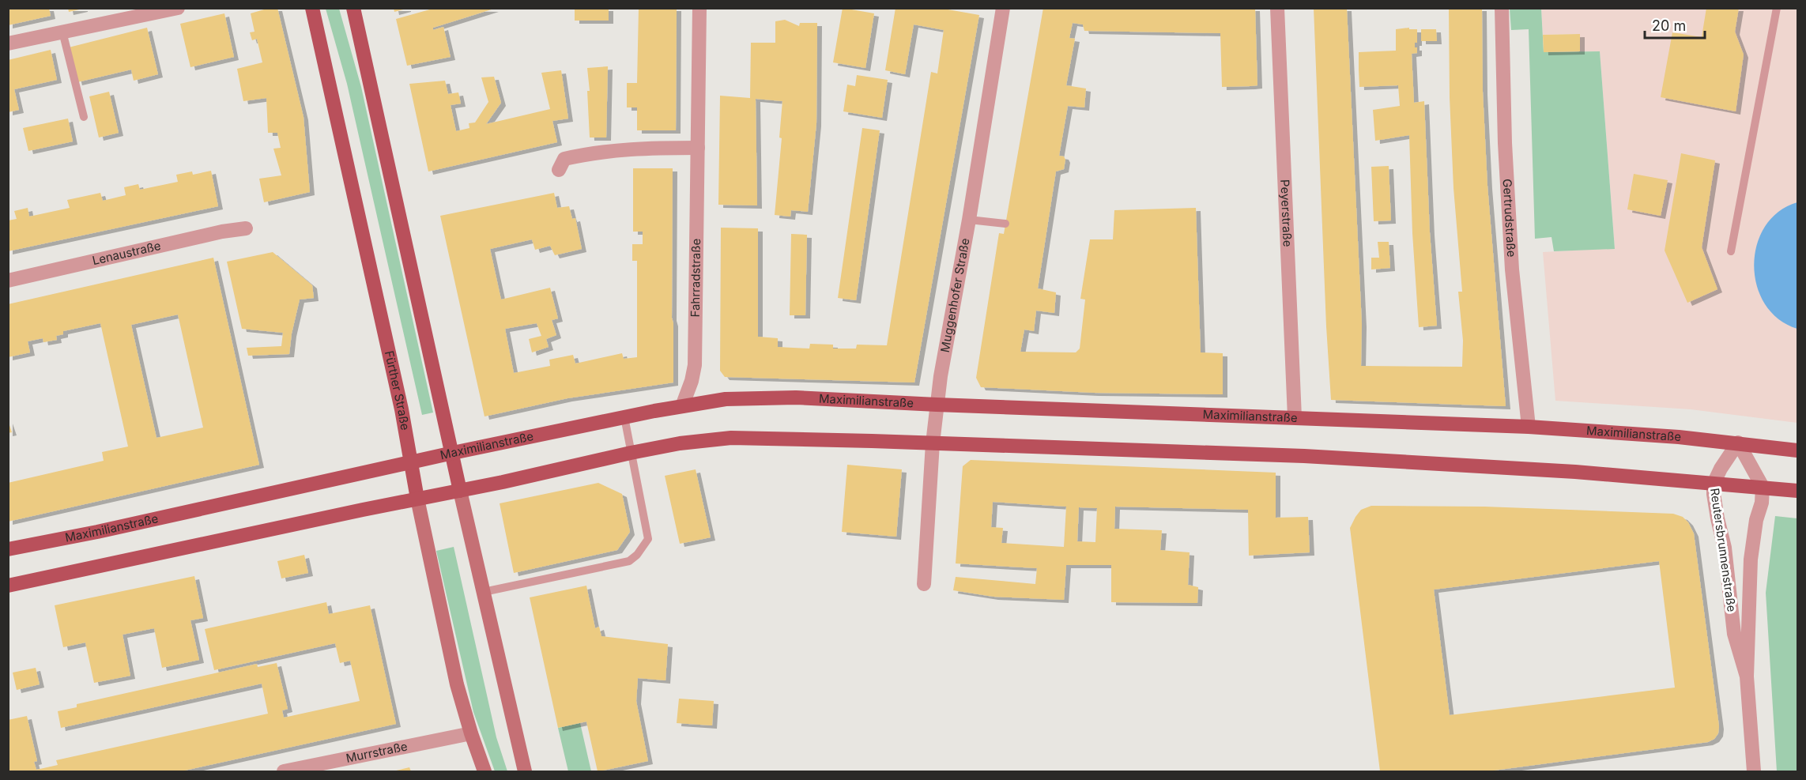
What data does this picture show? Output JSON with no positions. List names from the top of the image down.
{
  "streets": {
    "main road": ["Fürther Straße", "Maximilianstraße"],
    "street": [
      "Peyerstraße",
      "Gertrudstraße",
      "Lenaustraße",
      "Fahrradstraße",
      "Muggenhofer Straße",
      "Reutersbrunnenstraße",
      "Murrstraße"
    ]
  },
  "crossings": [
    ["Peyerstraße", "Maximilianstraße"],
    ["Gertrudstraße", "Maximilianstraße"],
    ["Fahrradstraße", "Maximilianstraße"],
    ["Muggenhofer Straße", "Maximilianstraße"],
    ["Fürther Straße", "Maximilianstraße"],
    ["Fürther Straße", "Murrstraße"],
    ["Maximilianstraße", "Reutersbrunnenstraße"]
  ],
  "scale_bar": "20 m"
}
